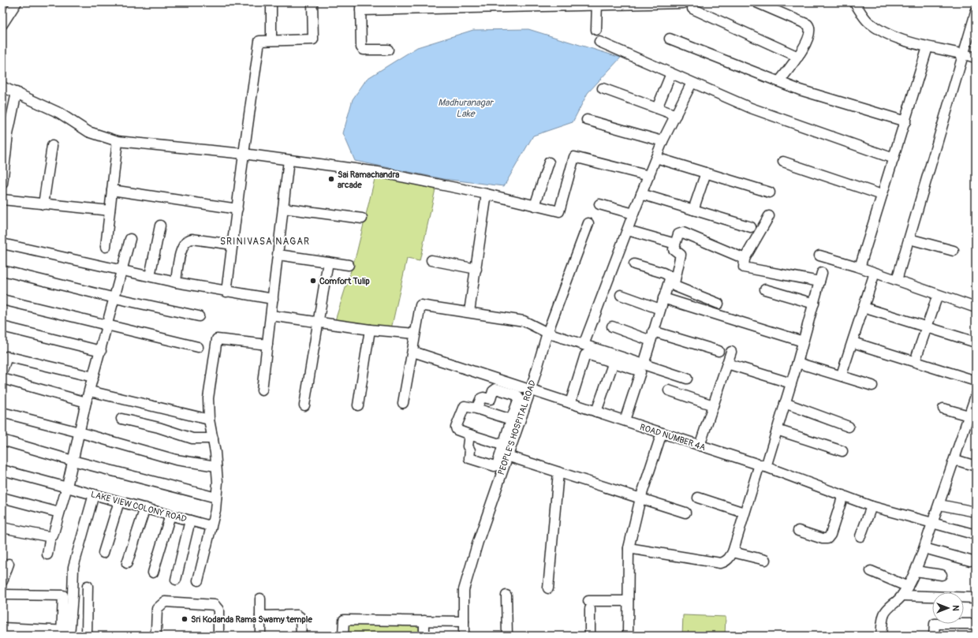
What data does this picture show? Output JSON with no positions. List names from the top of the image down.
{
  "streets": {
    "street": ["PEOPLE'S HOSPITAL ROAD", "ROAD NUMBER 4A", "LAKE VIEW COLONY ROAD"]
  },
  "crossings": [
    ["PEOPLE'S HOSPITAL ROAD", "ROAD NUMBER 4A"]
  ],
  "districts": ["SRINIVASA NAGAR"],
  "water": ["Madhuranagar Lake"],
  "places": ["Sai Ramachandra arcade", "Comfort Tulip", "Sri Kodanda Rama Swamy temple"],
  "north": "right"
}
